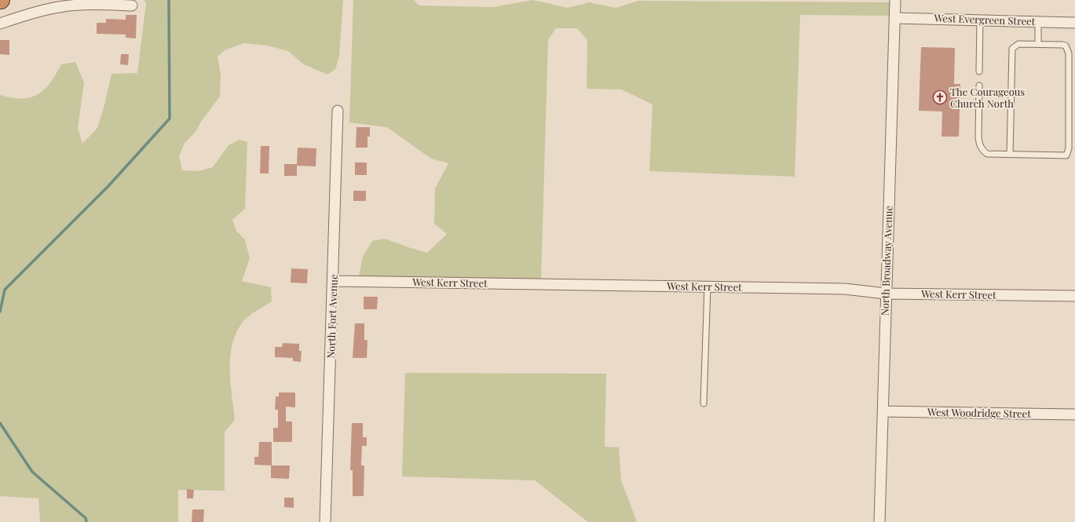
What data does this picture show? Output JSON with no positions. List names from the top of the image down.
{
  "streets": {
    "street": [
      "West Evergreen Street",
      "North Broadway Avenue",
      "West Kerr Street",
      "North Fort Avenue",
      "West Woodridge Street"
    ]
  },
  "crossings": [
    ["West Evergreen Street", "North Broadway Avenue"],
    ["North Broadway Avenue", "West Kerr Street"],
    ["North Broadway Avenue", "West Woodridge Street"],
    ["West Kerr Street", "North Fort Avenue"]
  ],
  "places": {
    "church": ["The Courageous Church North"]
  }
}
